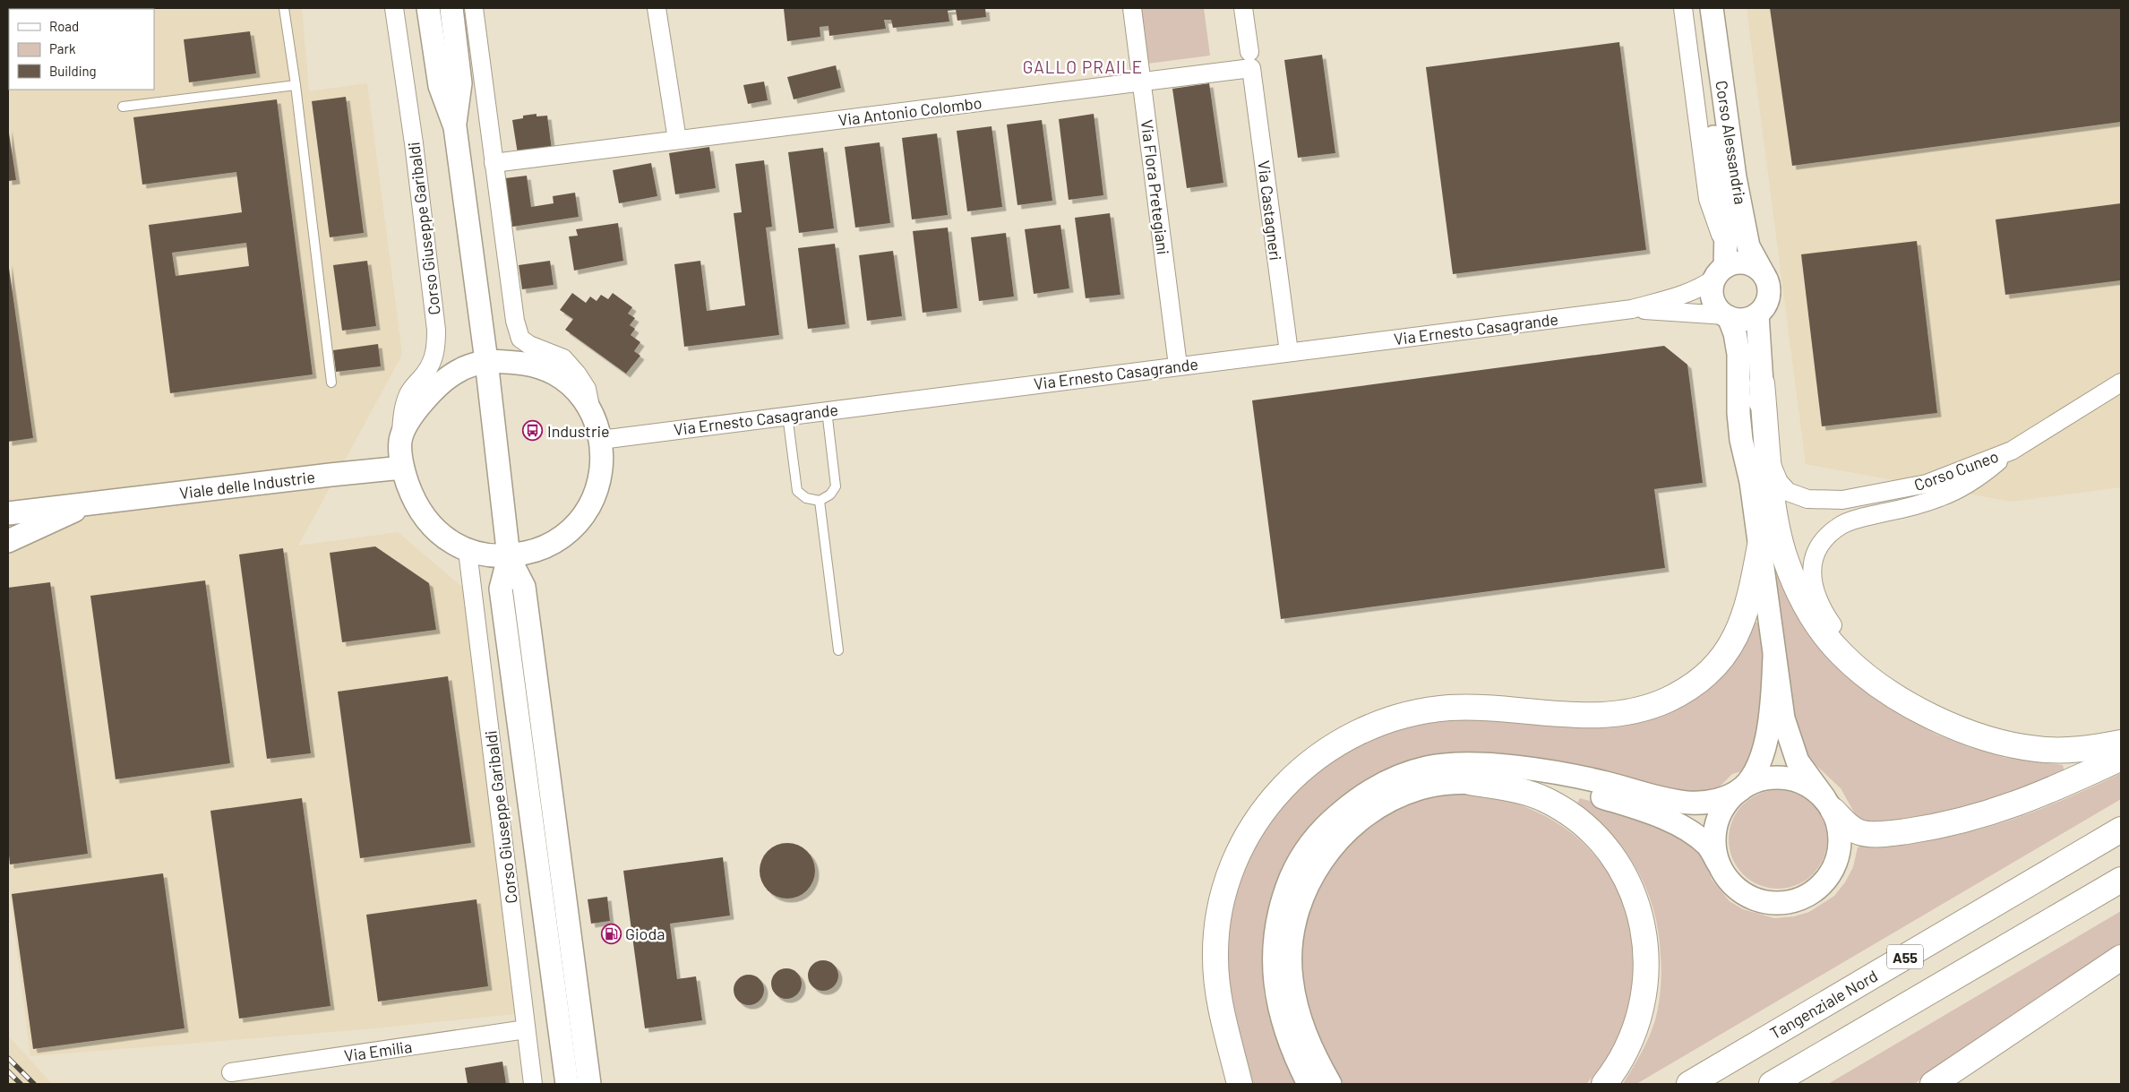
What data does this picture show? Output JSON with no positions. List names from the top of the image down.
{
  "streets": {
    "highway": ["A55", "Tangenziale Nord"],
    "street": [
      "Via Antonio Colombo",
      "Corso Alessandria",
      "Via Flora Pretegiani",
      "Via Castagneri",
      "Corso Giuseppe Garibaldi",
      "Via Ernesto Casagrande",
      "Corso Cuneo",
      "Viale delle Industrie",
      "Via Emilia"
    ]
  },
  "crossings": [
    ["Via Antonio Colombo", "Via Flora Pretegiani"],
    ["Via Antonio Colombo", "Via Castagneri"],
    ["Via Antonio Colombo", "Corso Giuseppe Garibaldi"],
    ["Corso Alessandria", "Via Ernesto Casagrande"],
    ["Via Flora Pretegiani", "Via Ernesto Casagrande"],
    ["Via Castagneri", "Via Ernesto Casagrande"],
    ["Corso Giuseppe Garibaldi", "Via Ernesto Casagrande"],
    ["Corso Giuseppe Garibaldi", "Viale delle Industrie"],
    ["Corso Giuseppe Garibaldi", "Via Emilia"]
  ],
  "districts": ["GALLO PRAILE"],
  "places": {
    "bus stop": ["Industrie"],
    "fuel station": ["Gioda"]
  },
  "legend": ["Road", "Park", "Building"]
}
